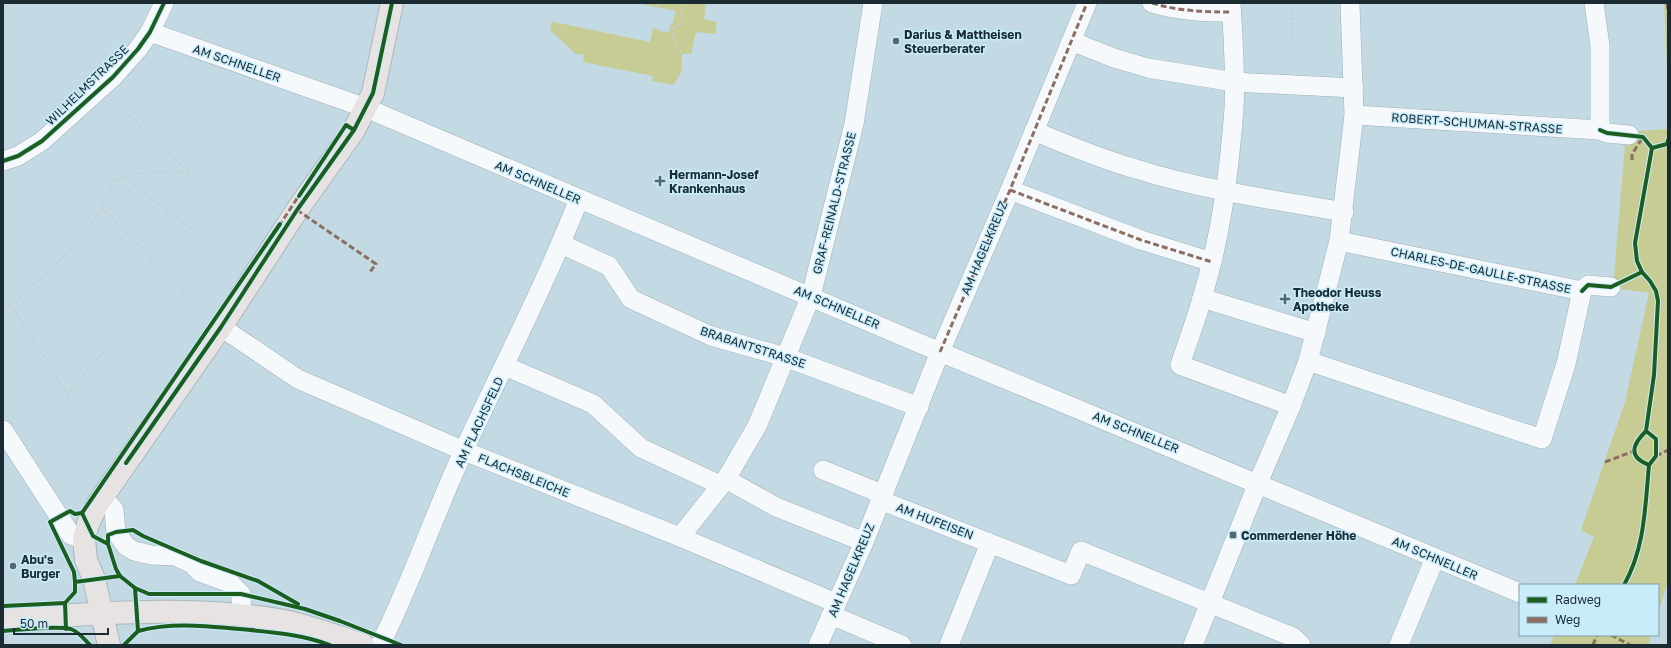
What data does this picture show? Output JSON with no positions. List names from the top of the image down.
{
  "streets": {
    "street": [
      "AM SCHNELLER",
      "WILHELMSTRASSE",
      "ROBERT-SCHUMAN-STRASSE",
      "GRAF-REINALD-STRASSE",
      "AM HAGELKREUZ",
      "CHARLES-DE-GAULLE-STRASSE",
      "BRABANTSTRASSE",
      "AM FLACHSFELD",
      "FLACHSBLEICHE",
      "AM HUFEISEN"
    ]
  },
  "crossings": [
    ["AM SCHNELLER", "WILHELMSTRASSE"],
    ["AM SCHNELLER", "GRAF-REINALD-STRASSE"],
    ["AM SCHNELLER", "AM HAGELKREUZ"],
    ["AM SCHNELLER", "AM FLACHSFELD"],
    ["GRAF-REINALD-STRASSE", "BRABANTSTRASSE"],
    ["GRAF-REINALD-STRASSE", "FLACHSBLEICHE"],
    ["AM HAGELKREUZ", "BRABANTSTRASSE"],
    ["AM HAGELKREUZ", "FLACHSBLEICHE"],
    ["AM HAGELKREUZ", "AM HUFEISEN"],
    ["BRABANTSTRASSE", "AM FLACHSFELD"],
    ["AM FLACHSFELD", "FLACHSBLEICHE"]
  ],
  "places": {
    "other": ["Darius & Mattheisen Steuerberater", "Abu's Burger"],
    "health": ["Hermann-Josef Krankenhaus", "Theodor Heuss Apotheke"],
    "transit": ["Commerdener Höhe"]
  },
  "legend": ["Radweg", "Weg"],
  "scale_bar": "50 m"
}
